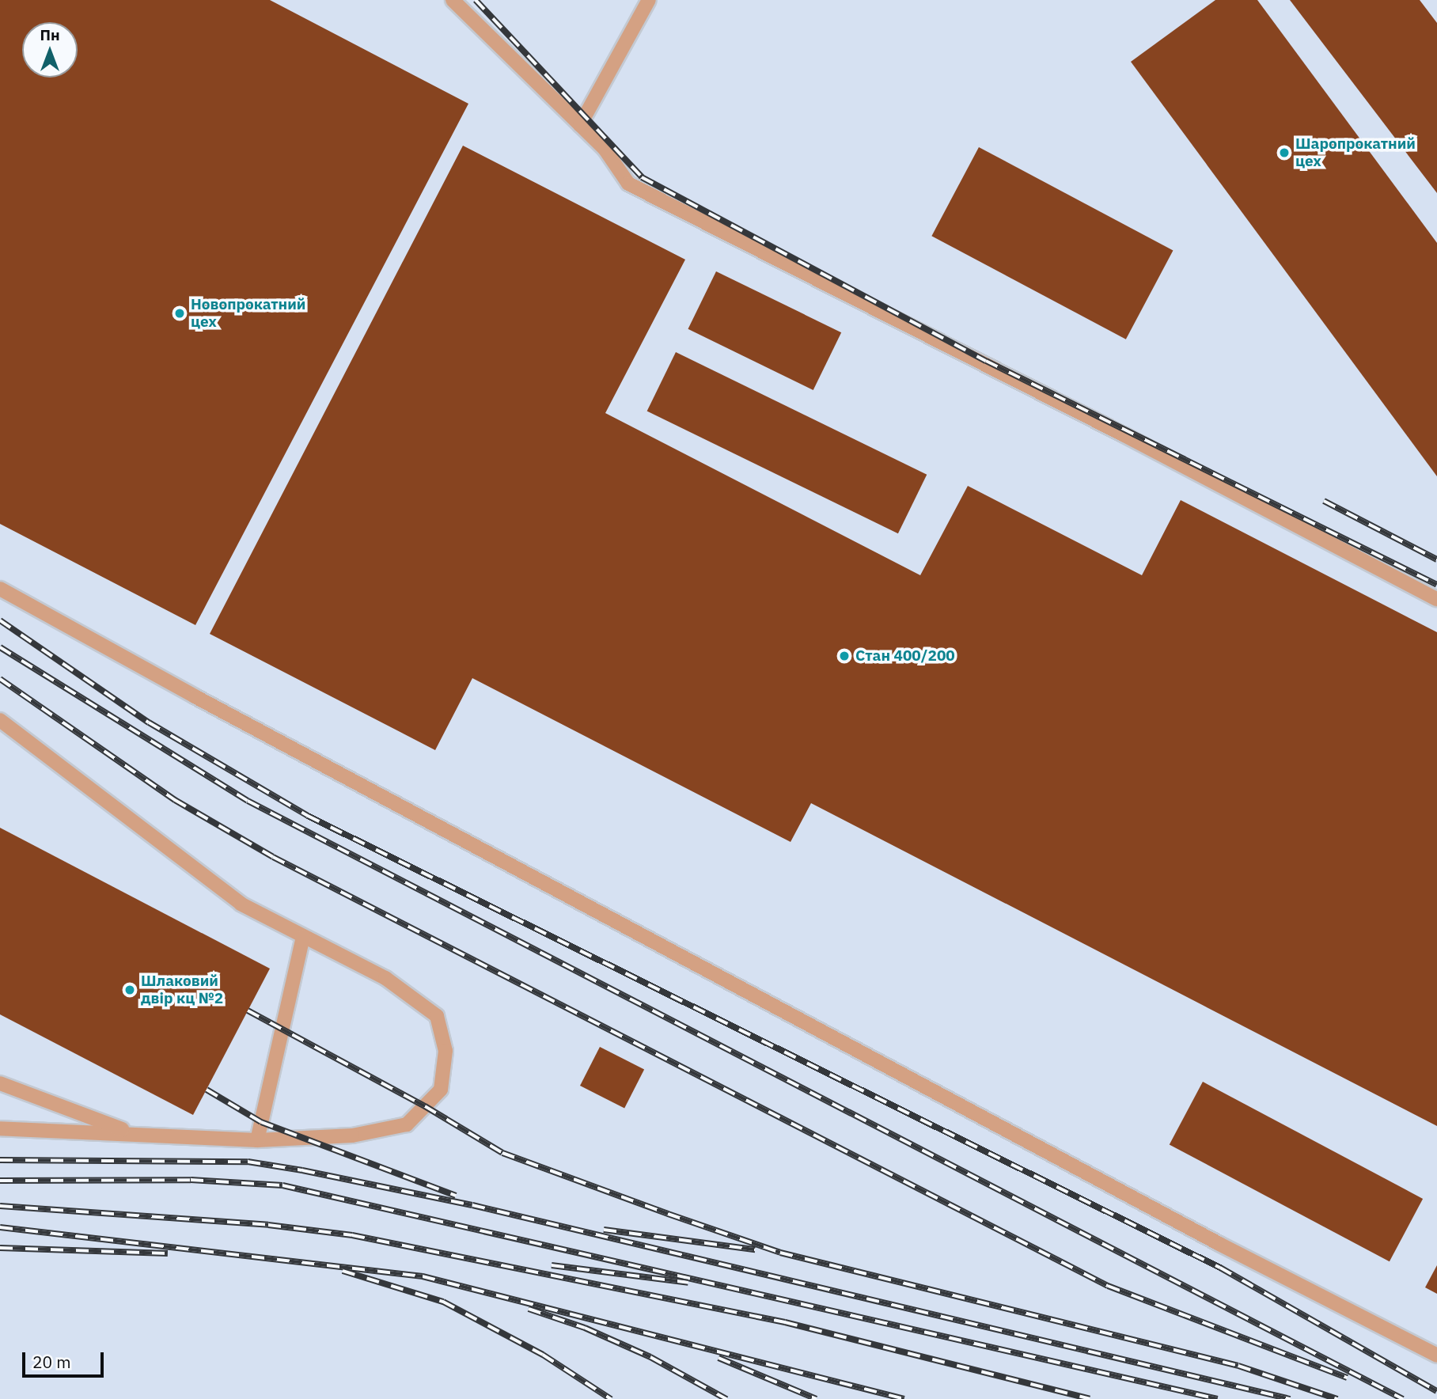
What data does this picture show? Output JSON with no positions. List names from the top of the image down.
{
  "places": [
    "Шаропрокатний цех",
    "Новопрокатний цех",
    "Стан 400/200",
    "Шлаковий двір кц №2"
  ],
  "scale_bar": "20 m",
  "north": "top"
}
